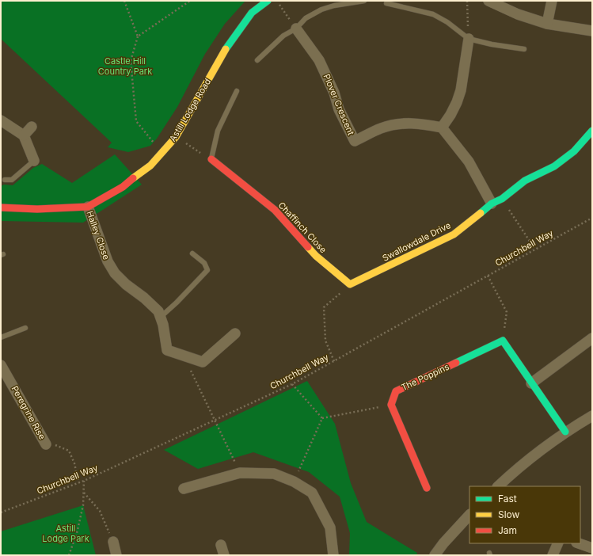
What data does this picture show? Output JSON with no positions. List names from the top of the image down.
{
  "streets": {
    "street": [
      "Plover Crescent",
      "Astill Lodge Road",
      "Chaffinch Close",
      "Halley Close",
      "Swallowdale Drive",
      "The Poppins",
      "Peregrine Rise"
    ],
    "path": ["Churchbell Way"]
  },
  "crossings": [
    ["Astill Lodge Road", "Halley Close"],
    ["Chaffinch Close", "Swallowdale Drive"]
  ],
  "parks": ["Castle Hill Country Park", "Astill Lodge Park"],
  "legend": ["Fast", "Slow", "Jam"]
}
